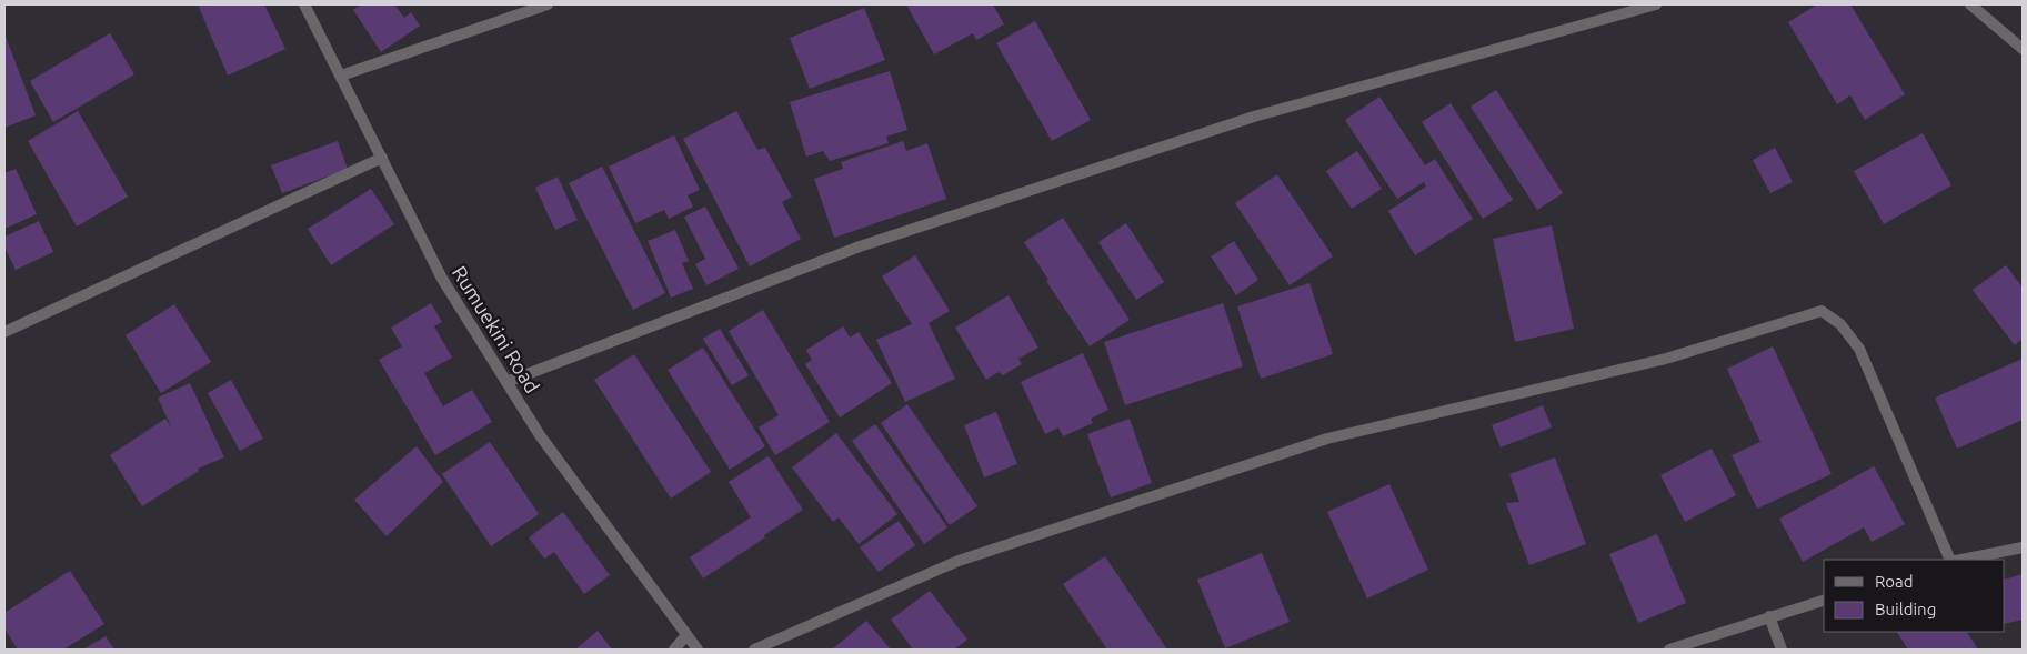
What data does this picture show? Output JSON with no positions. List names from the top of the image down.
{
  "streets": {
    "street": ["Rumuekini Road"]
  },
  "legend": ["Road", "Building"]
}
